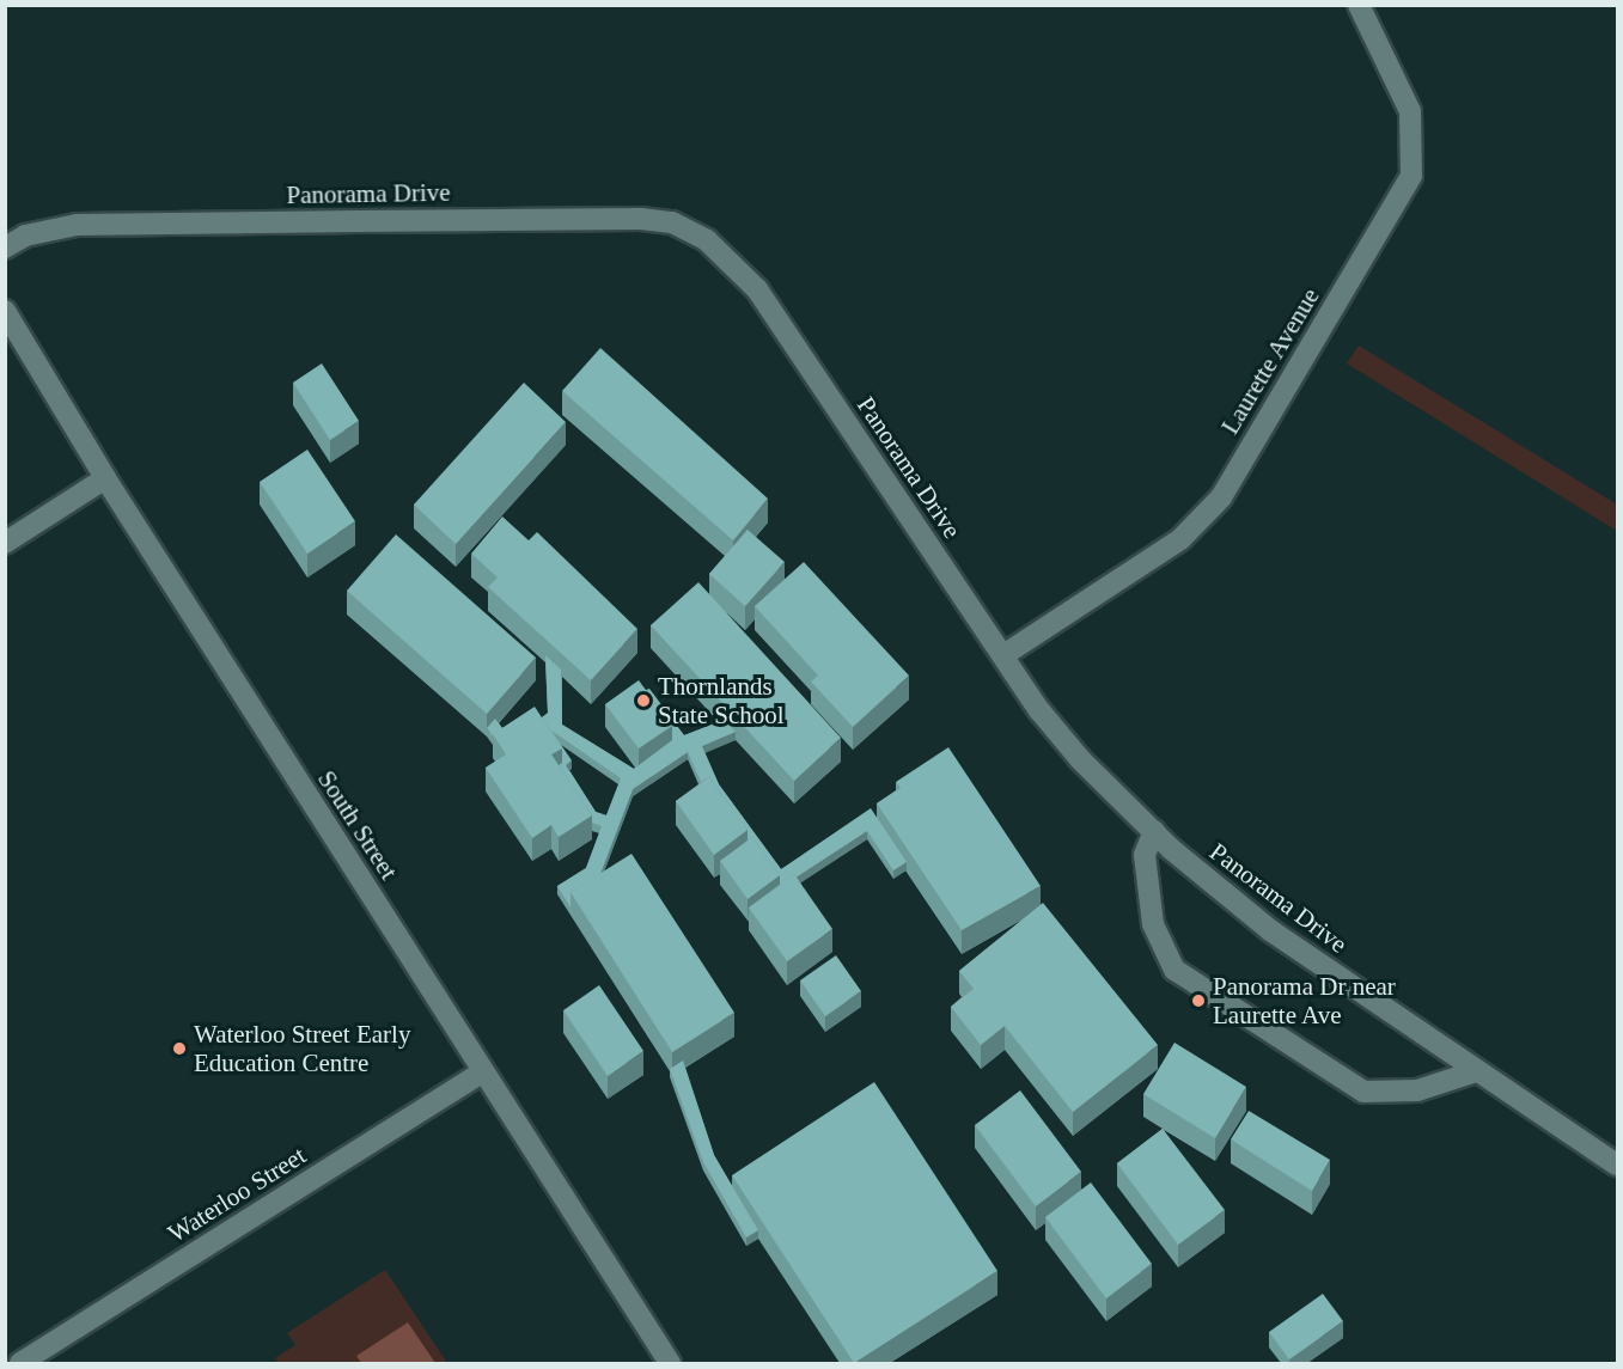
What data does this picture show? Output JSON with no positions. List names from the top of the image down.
{
  "streets": {
    "street": [
      "Panorama Drive",
      "Laurette Avenue",
      "South Street",
      "Waterloo Street"
    ]
  },
  "crossings": [
    ["Panorama Drive", "Laurette Avenue"],
    ["South Street", "Waterloo Street"]
  ],
  "places": ["Thornlands State School", "Panorama Dr near Laurette Ave", "Waterloo Street Early Education Centre"]
}
